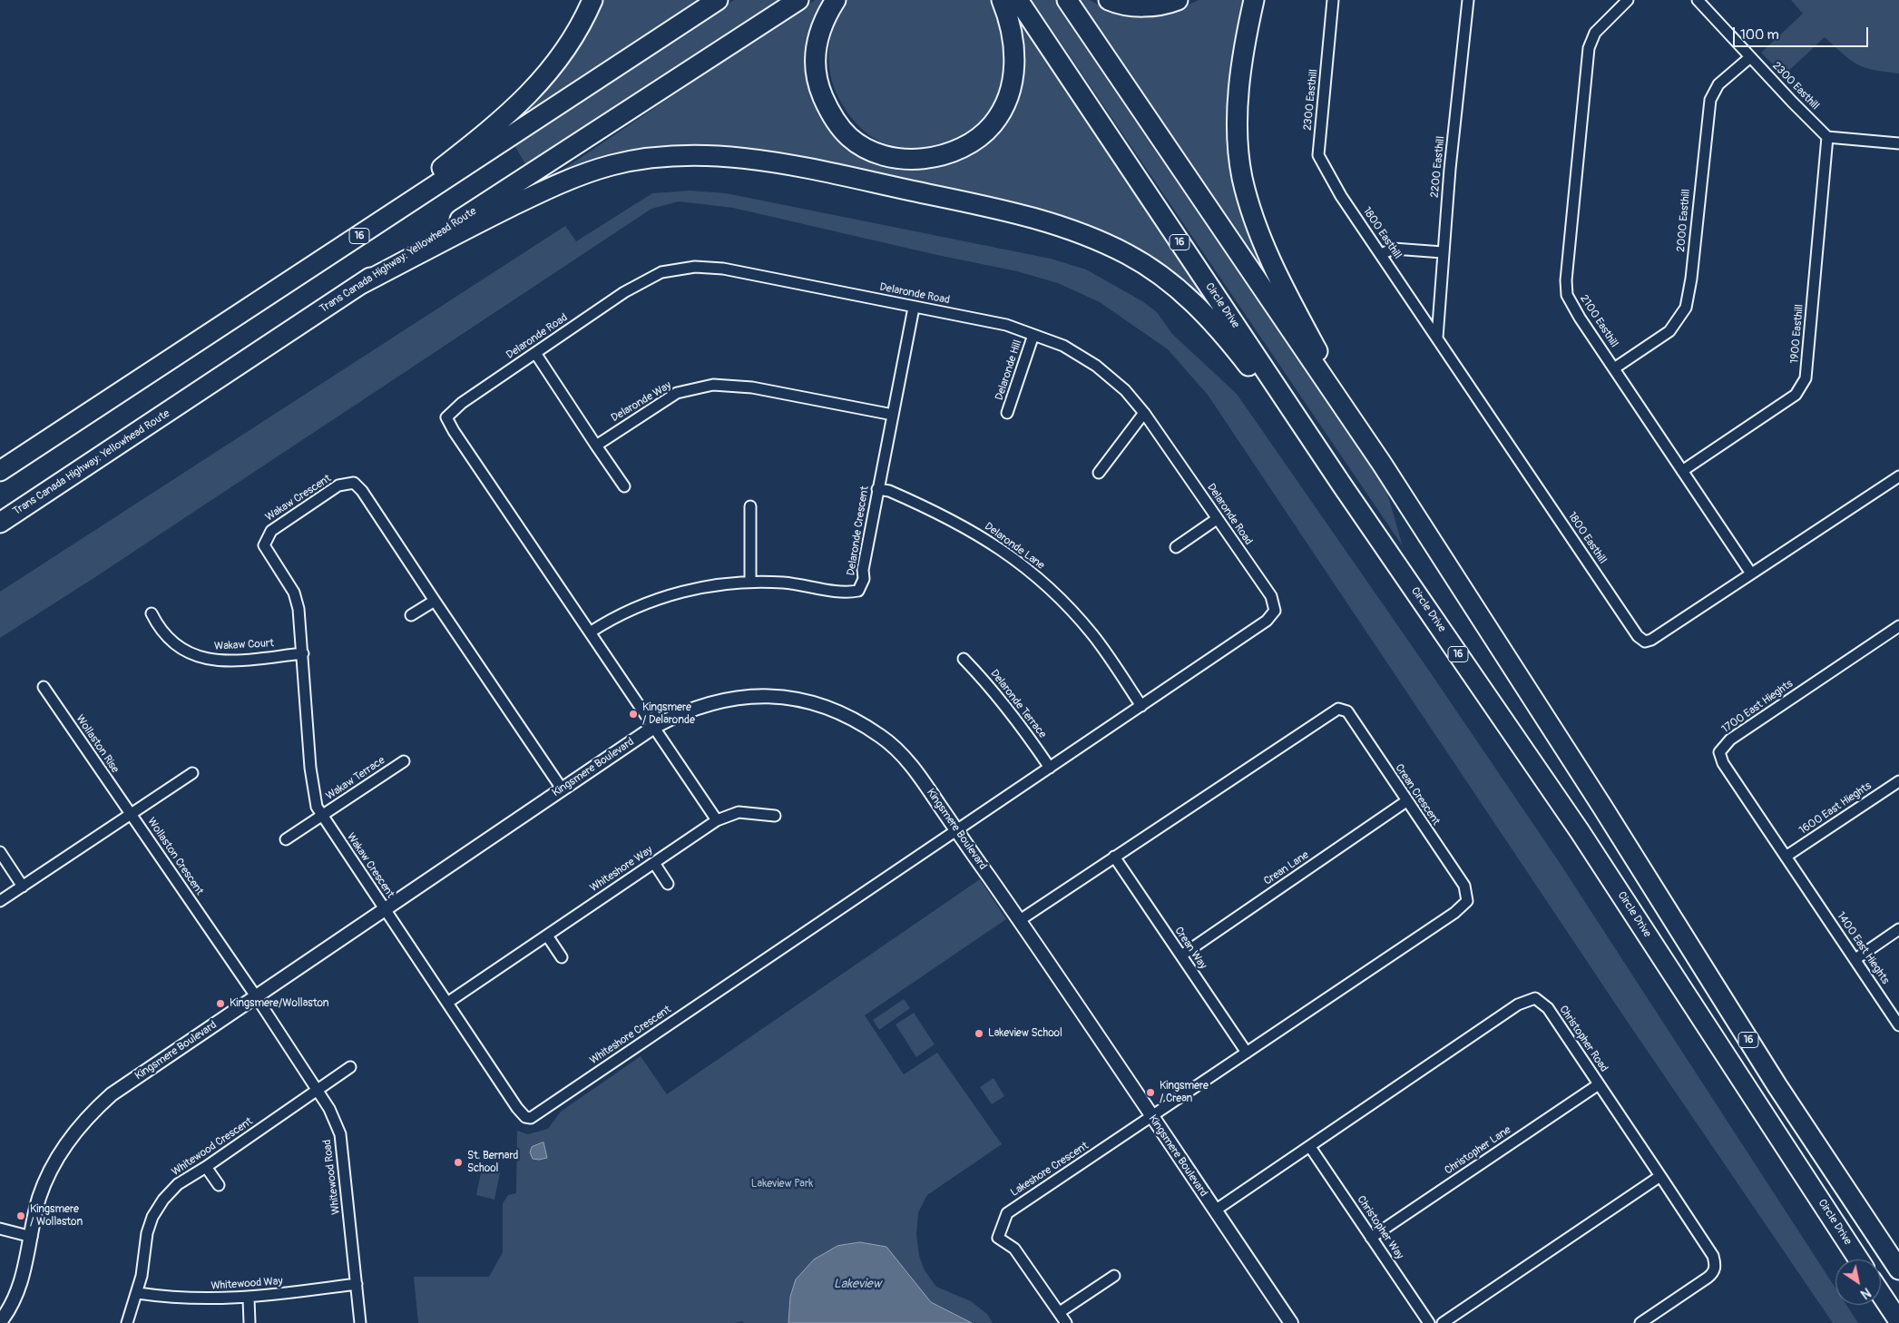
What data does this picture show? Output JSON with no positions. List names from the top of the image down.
{
  "streets": {
    "highway": ["16", "Trans Canada Highway: Yellowhead Route", "Circle Drive"],
    "street": [
      "2300 Easthill",
      "2200 Easthill",
      "2000 Easthill",
      "1800 Easthill",
      "Delaronde Road",
      "2100 Easthill",
      "1900 Easthill",
      "Delaronde Hill",
      "Delaronde Way",
      "Wakaw Crescent",
      "Delaronde Crescent",
      "Delaronde Lane",
      "Wakaw Court",
      "Delaronde Terrace",
      "1700 East Hieghts",
      "Wollaston Rise",
      "Kingsmere Boulevard",
      "Wakaw Terrace",
      "Crean Crescent",
      "1600 East Hieghts",
      "Wollaston Crescent",
      "Crean Lane",
      "Whiteshore Way",
      "Crean Way",
      "1400 East Hieghts",
      "Whiteshore Crescent",
      "Christopher Road",
      "Whitewood Crescent",
      "Christopher Lane",
      "Lakeshore Crescent",
      "Whitewood Road",
      "Christopher Way",
      "Whitewood Way"
    ]
  },
  "crossings": [
    ["2300 Easthill", "2000 Easthill"],
    ["2300 Easthill", "1800 Easthill"],
    ["2300 Easthill", "1900 Easthill"],
    ["2200 Easthill", "1800 Easthill"],
    ["2000 Easthill", "2100 Easthill"],
    ["1800 Easthill", "2100 Easthill"],
    ["Delaronde Road", "Delaronde Hill"],
    ["Delaronde Road", "Delaronde Crescent"],
    ["Delaronde Road", "Delaronde Lane"],
    ["Delaronde Road", "Delaronde Terrace"],
    ["Delaronde Road", "Kingsmere Boulevard"],
    ["Delaronde Road", "Whiteshore Crescent"],
    ["2100 Easthill", "1900 Easthill"],
    ["Delaronde Way", "Delaronde Crescent"],
    ["Wakaw Crescent", "Wakaw Court"],
    ["Wakaw Crescent", "Kingsmere Boulevard"],
    ["Wakaw Crescent", "Wakaw Terrace"],
    ["Wakaw Crescent", "Whiteshore Crescent"],
    ["Delaronde Crescent", "Delaronde Lane"],
    ["1700 East Hieghts", "1600 East Hieghts"],
    ["1700 East Hieghts", "1400 East Hieghts"],
    ["Wollaston Rise", "Wollaston Crescent"],
    ["Kingsmere Boulevard", "Crean Crescent"],
    ["Kingsmere Boulevard", "Wollaston Crescent"],
    ["Kingsmere Boulevard", "Whiteshore Crescent"],
    ["Kingsmere Boulevard", "Christopher Road"],
    ["Kingsmere Boulevard", "Lakeshore Crescent"],
    ["Kingsmere Boulevard", "Whitewood Road"],
    ["Crean Crescent", "Crean Lane"],
    ["Crean Crescent", "Crean Way"],
    ["Crean Crescent", "Lakeshore Crescent"],
    ["Wollaston Crescent", "Whitewood Road"],
    ["Crean Lane", "Crean Way"],
    ["Whiteshore Way", "Whiteshore Crescent"],
    ["Christopher Road", "Christopher Lane"],
    ["Christopher Road", "Christopher Way"],
    ["Whitewood Crescent", "Whitewood Road"],
    ["Whitewood Crescent", "Whitewood Way"],
    ["Christopher Lane", "Christopher Way"],
    ["Whitewood Road", "Whitewood Way"]
  ],
  "water": ["Lakeview"],
  "parks": ["Lakeview Park"],
  "places": [
    "Kingsmere / Delaronde",
    "Kingsmere/Wollaston",
    "Lakeview School",
    "Kingsmere / Crean",
    "St. Bernard School",
    "Kingsmere / Wollaston"
  ],
  "scale_bar": "100 m",
  "north": "bottom right"
}
